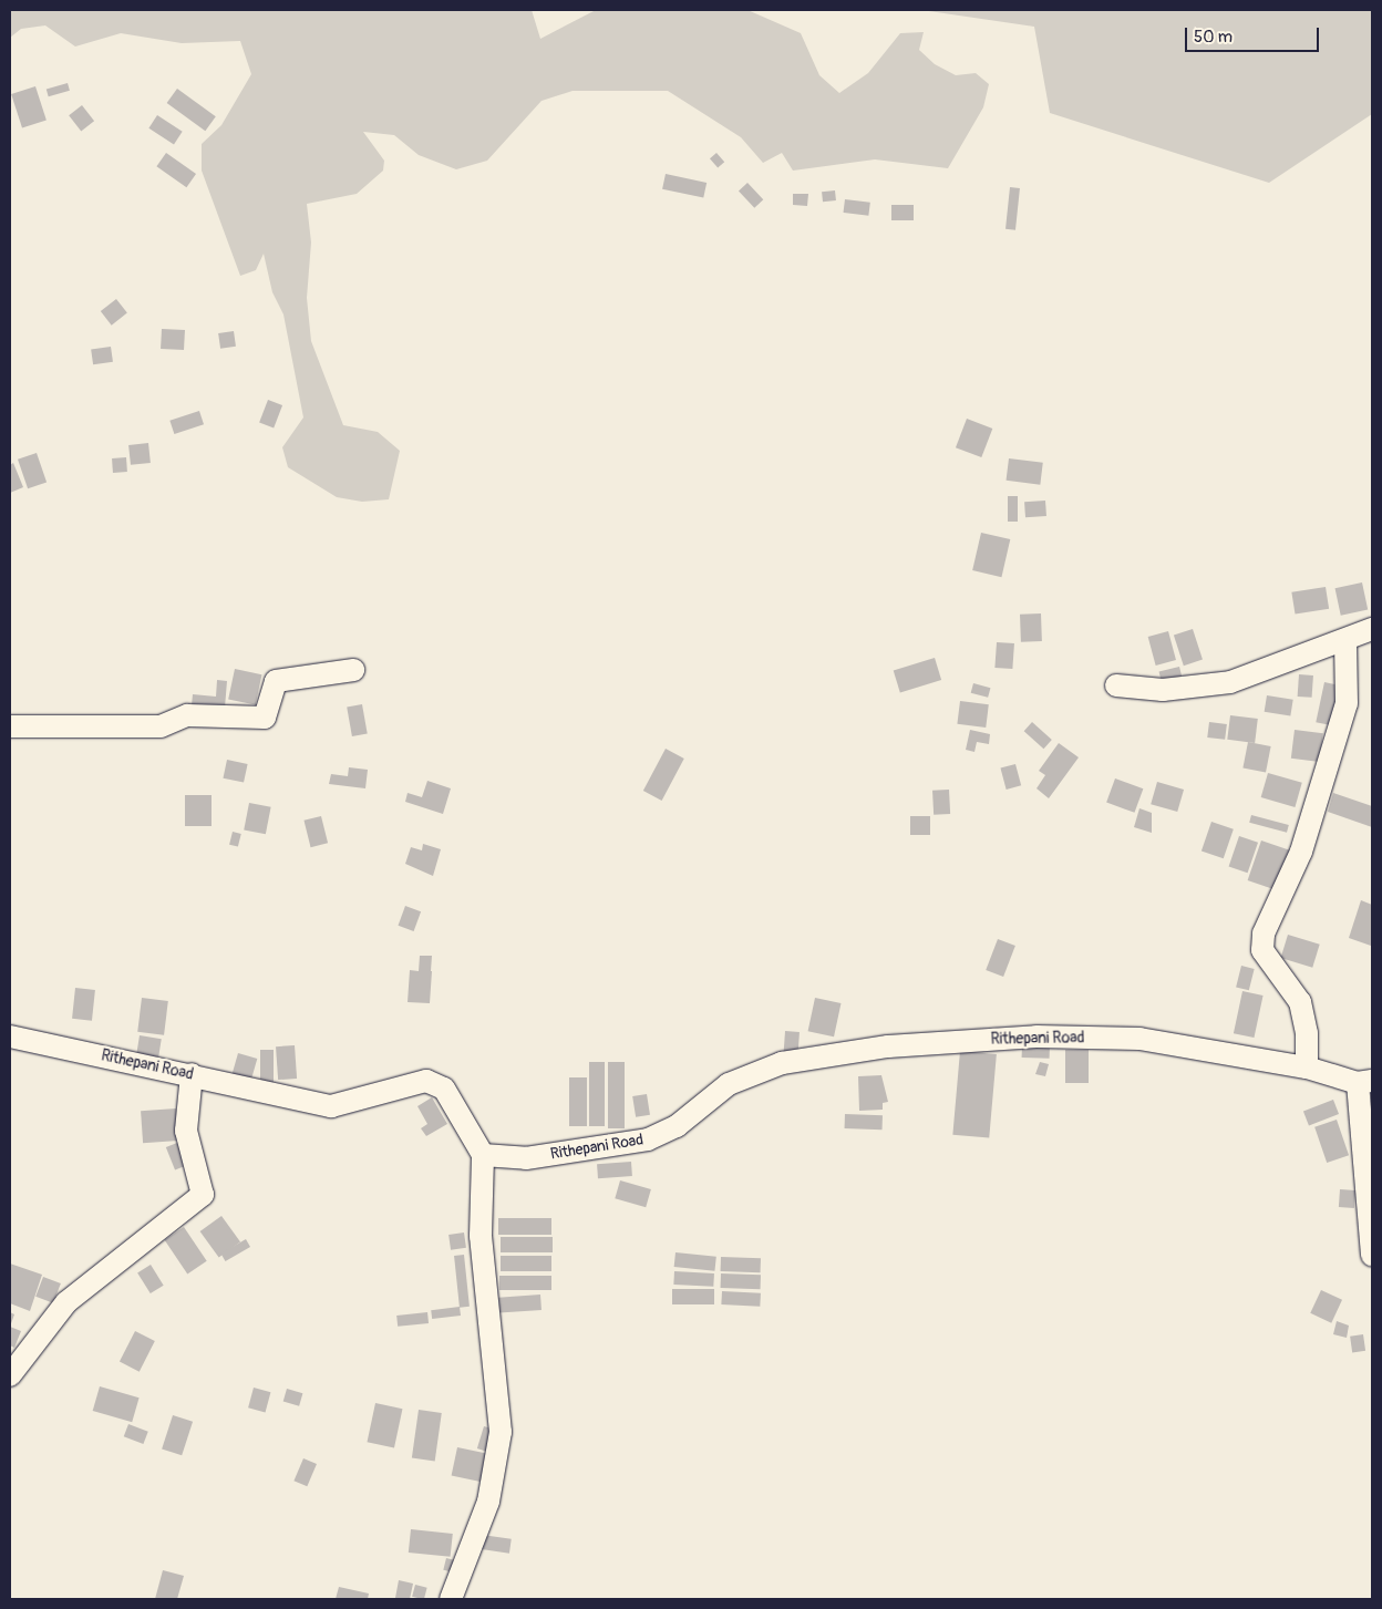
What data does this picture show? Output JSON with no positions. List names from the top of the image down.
{
  "streets": {
    "street": ["Rithepani Road"]
  },
  "scale_bar": "50 m"
}
